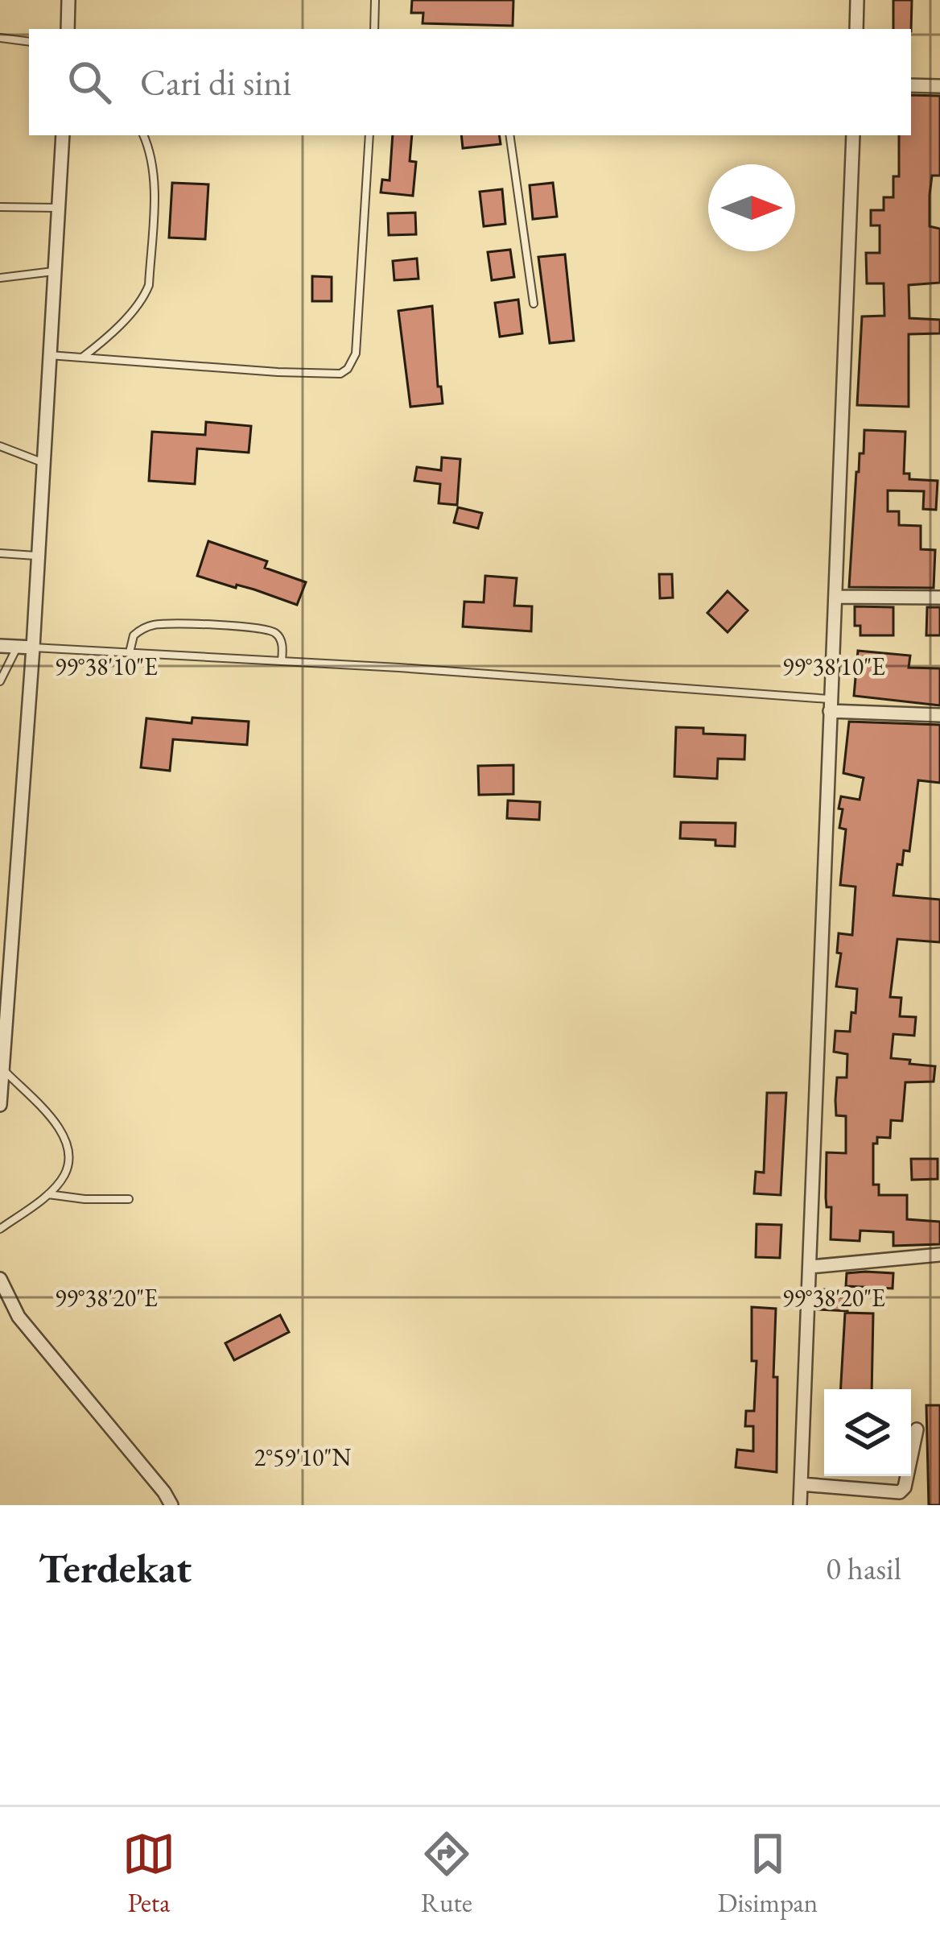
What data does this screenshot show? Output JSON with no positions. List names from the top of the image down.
{
  "north": "right",
  "page": {
    "search": "Cari di sini",
    "heading": ["Terdekat", "0 hasil"],
    "nav": ["Peta", "Rute", "Disimpan"]
  },
  "coordinates": ["99°38'10\"E", "99°38'20\"E", "2°59'10\"N"]
}
